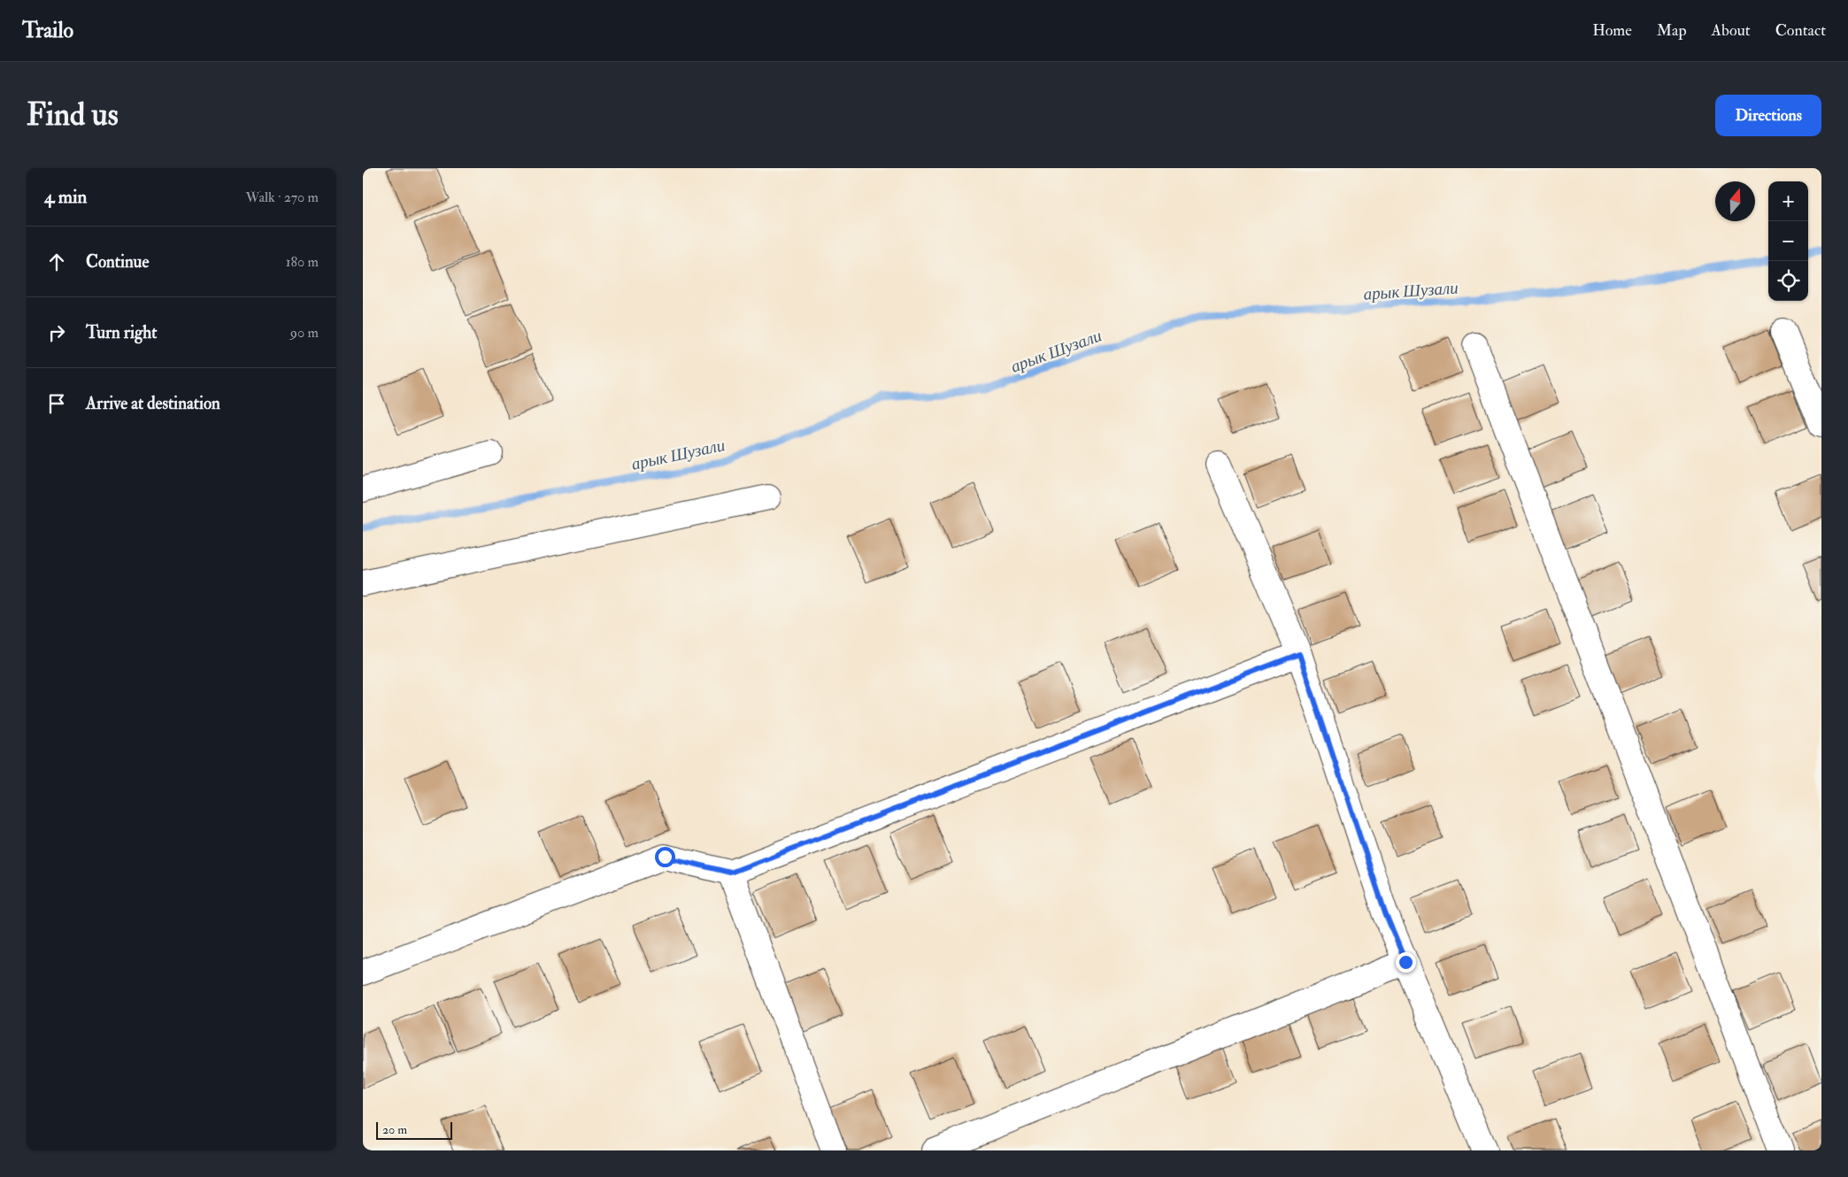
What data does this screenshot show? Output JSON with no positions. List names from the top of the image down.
{
  "water": ["арык Шузали"],
  "scale_bar": "20 m",
  "north": "top",
  "page": {
    "header": "Trailo",
    "nav": [
      "Home",
      "Map",
      "About",
      "Contact"
    ],
    "buttons": "Directions",
    "title": "Find us",
    "heading": ["4 min", "Walk · 270 m"],
    "map_buttons": ["+", "−"],
    "list": [
      ["Continue", "180 m"],
      ["Turn right", "90 m"],
      "Arrive at destination"
    ],
    "scale": "20 m"
  }
}
